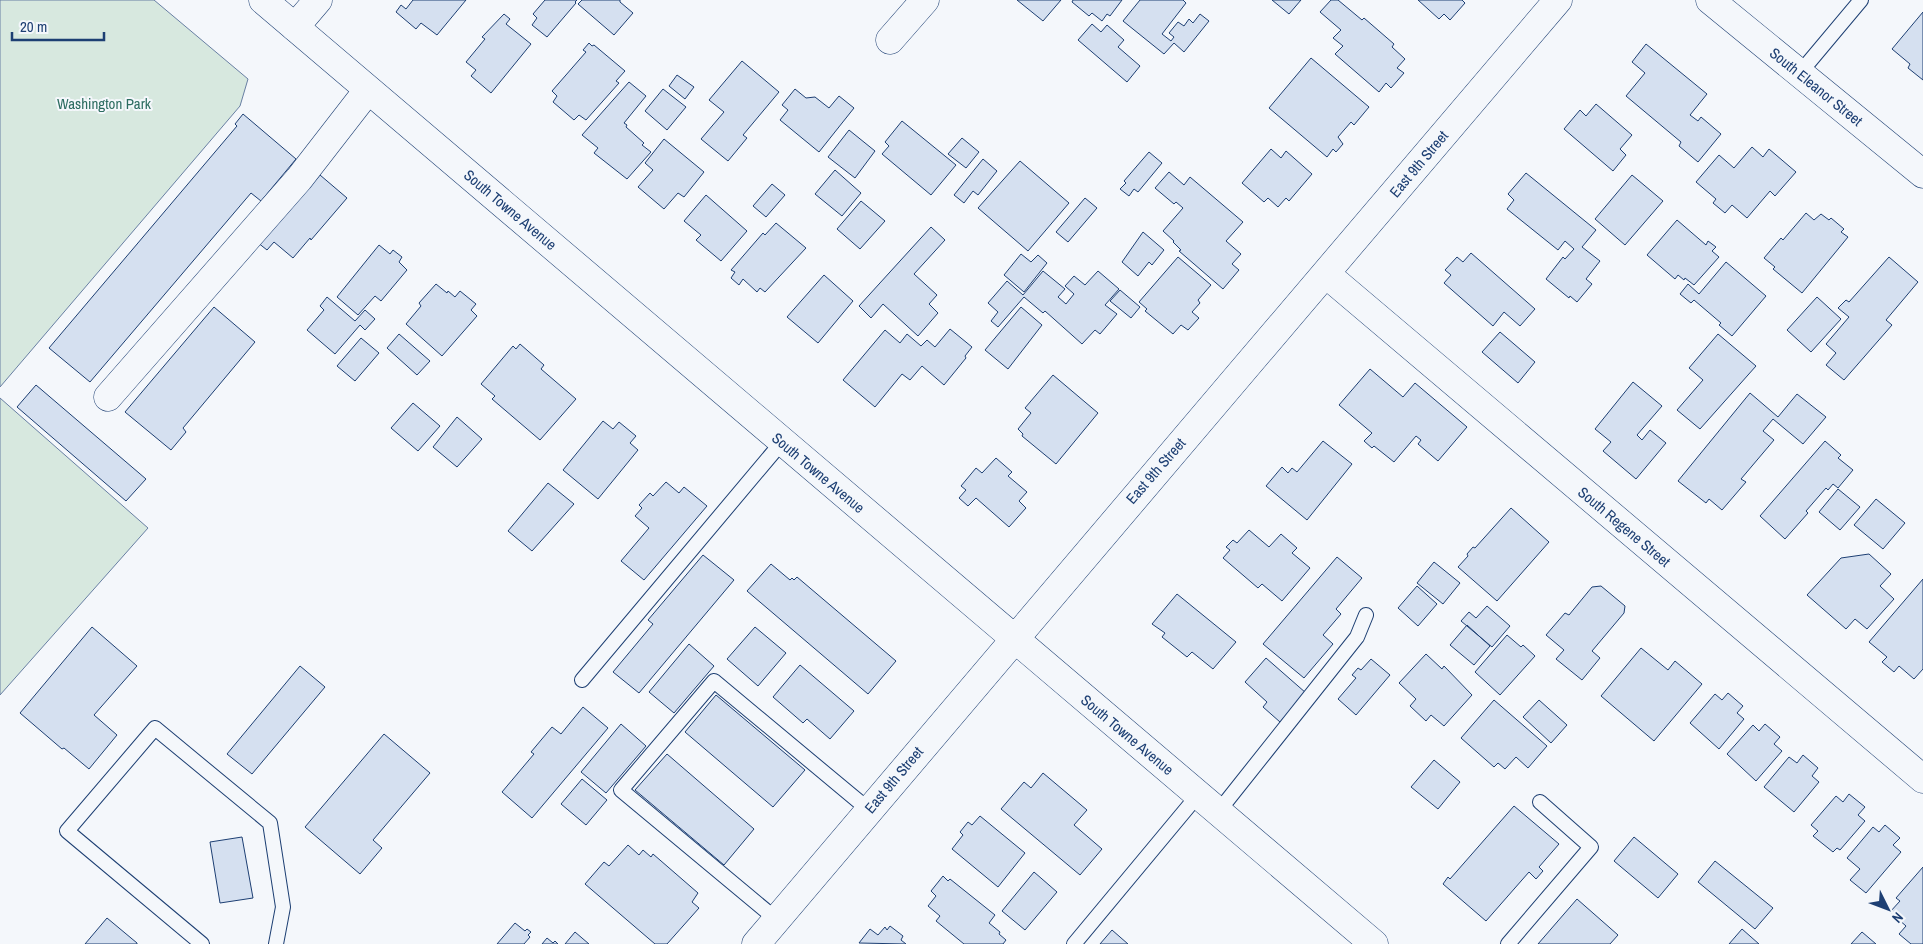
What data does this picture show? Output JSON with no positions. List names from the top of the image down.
{
  "streets": {
    "street": [
      "South Eleanor Street",
      "East 9th Street",
      "South Towne Avenue",
      "South Regene Street"
    ]
  },
  "crossings": [
    ["East 9th Street", "South Towne Avenue"],
    ["East 9th Street", "South Regene Street"]
  ],
  "parks": ["Washington Park"],
  "scale_bar": "20 m",
  "north": "bottom right"
}
